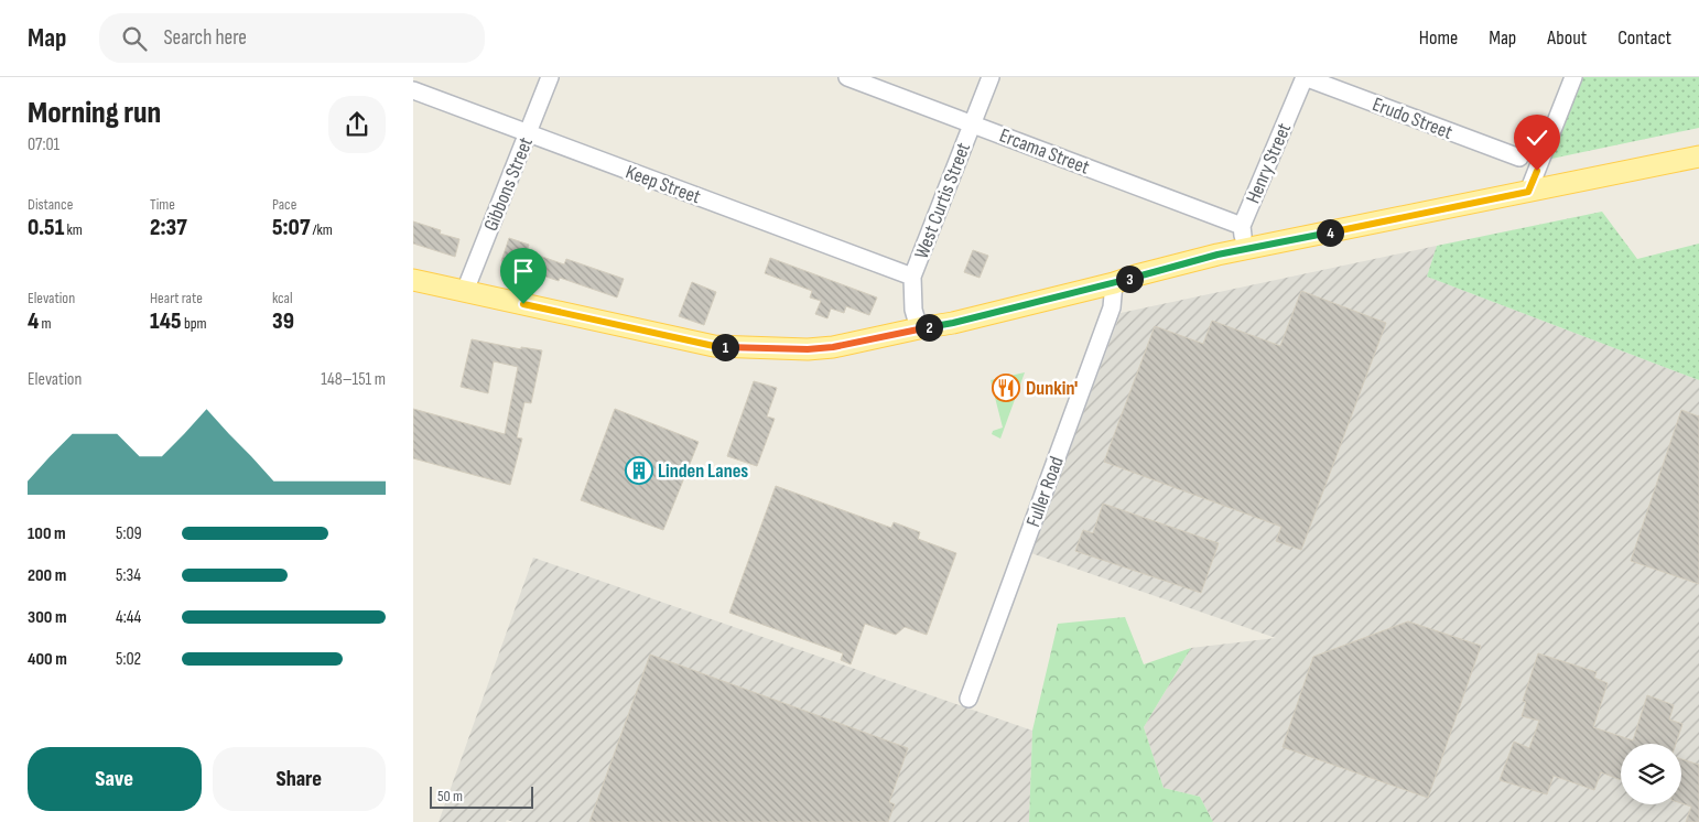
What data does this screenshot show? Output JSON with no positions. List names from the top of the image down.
{
  "streets": {
    "street": [
      "Erudo Street",
      "Ercama Street",
      "Henry Street",
      "Gibbons Street",
      "Keep Street",
      "West Curtis Street",
      "Fuller Road"
    ]
  },
  "crossings": [
    ["Erudo Street", "Henry Street"],
    ["Ercama Street", "Henry Street"],
    ["Ercama Street", "West Curtis Street"],
    ["Gibbons Street", "Keep Street"],
    ["Keep Street", "West Curtis Street"]
  ],
  "places": {
    "restaurant": ["Dunkin'"],
    "building": ["Linden Lanes"]
  },
  "scale_bar": "50 m",
  "page": {
    "header": "Map",
    "search": "Search here",
    "nav": [
      "Home",
      "Map",
      "About",
      "Contact"
    ],
    "heading": ["Morning run", "07:01"],
    "stats": [
      ["Distance", "0.51 km"],
      ["Time", "2:37"],
      ["Pace", "5:07 /km"],
      ["Elevation", "4 m"],
      ["Heart rate", "145 bpm"],
      ["kcal", "39"]
    ],
    "pins": [
      "4",
      "3",
      "2",
      "1"
    ],
    "chart": ["Elevation", "148–151 m"],
    "list": [
      {
        "name": "100 m",
        "note": "5:09"
      },
      {
        "name": "200 m",
        "note": "5:34"
      },
      {
        "name": "300 m",
        "note": "4:44"
      },
      {
        "name": "400 m",
        "note": "5:02"
      }
    ],
    "buttons": ["Save", "Share"],
    "scale": "50 m"
  }
}
